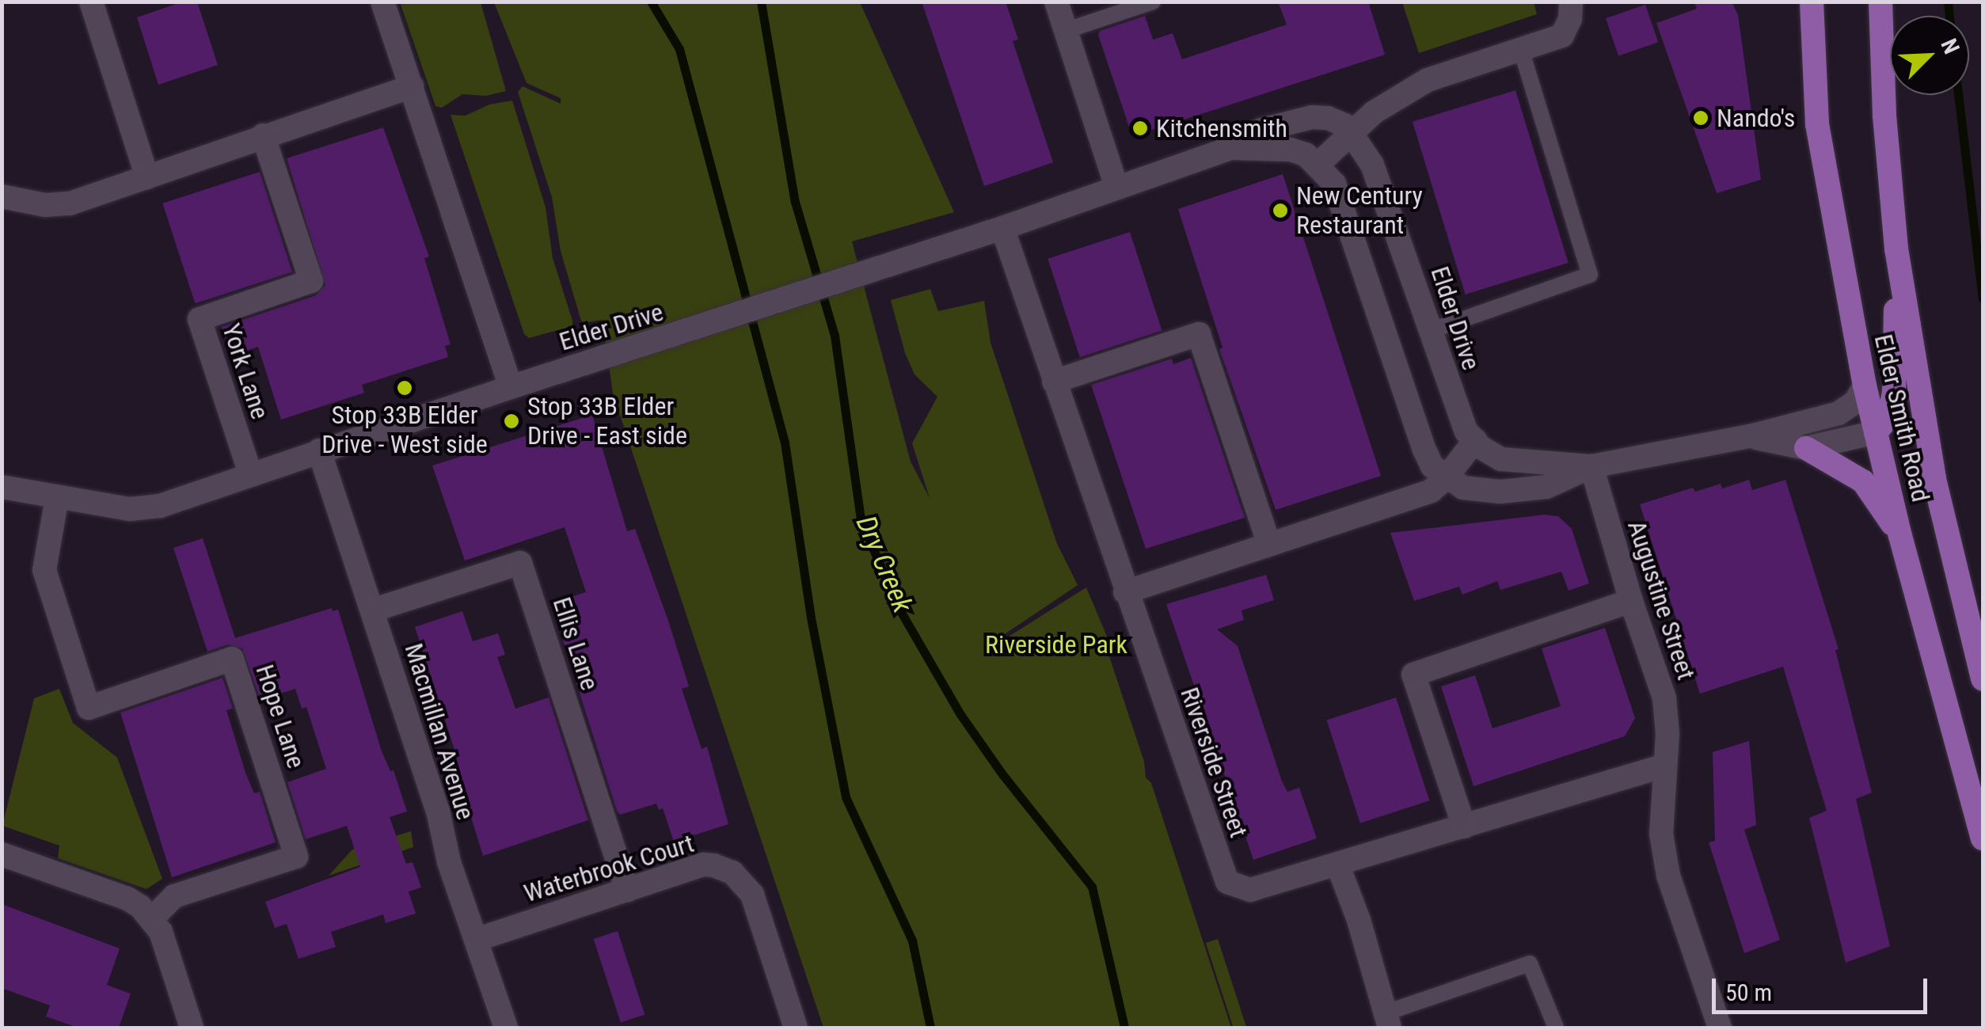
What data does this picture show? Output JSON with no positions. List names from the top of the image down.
{
  "streets": {
    "main road": ["Elder Smith Road"],
    "street": [
      "Elder Drive",
      "York Lane",
      "Augustine Street",
      "Ellis Lane",
      "Hope Lane",
      "Macmillan Avenue",
      "Riverside Street",
      "Waterbrook Court"
    ]
  },
  "crossings": [
    ["Elder Drive", "York Lane"],
    ["Elder Drive", "Elder Smith Road"],
    ["Elder Drive", "Augustine Street"],
    ["Elder Drive", "Hope Lane"],
    ["Elder Drive", "Macmillan Avenue"],
    ["Elder Drive", "Riverside Street"],
    ["Augustine Street", "Riverside Street"],
    ["Ellis Lane", "Macmillan Avenue"],
    ["Ellis Lane", "Waterbrook Court"],
    ["Macmillan Avenue", "Waterbrook Court"]
  ],
  "water": ["Dry Creek"],
  "parks": ["Riverside Park"],
  "places": [
    "Nando's",
    "Kitchensmith",
    "New Century Restaurant",
    "Stop 33B Elder Drive - West side",
    "Stop 33B Elder Drive - East side"
  ],
  "scale_bar": "50 m",
  "north": "top right"
}
